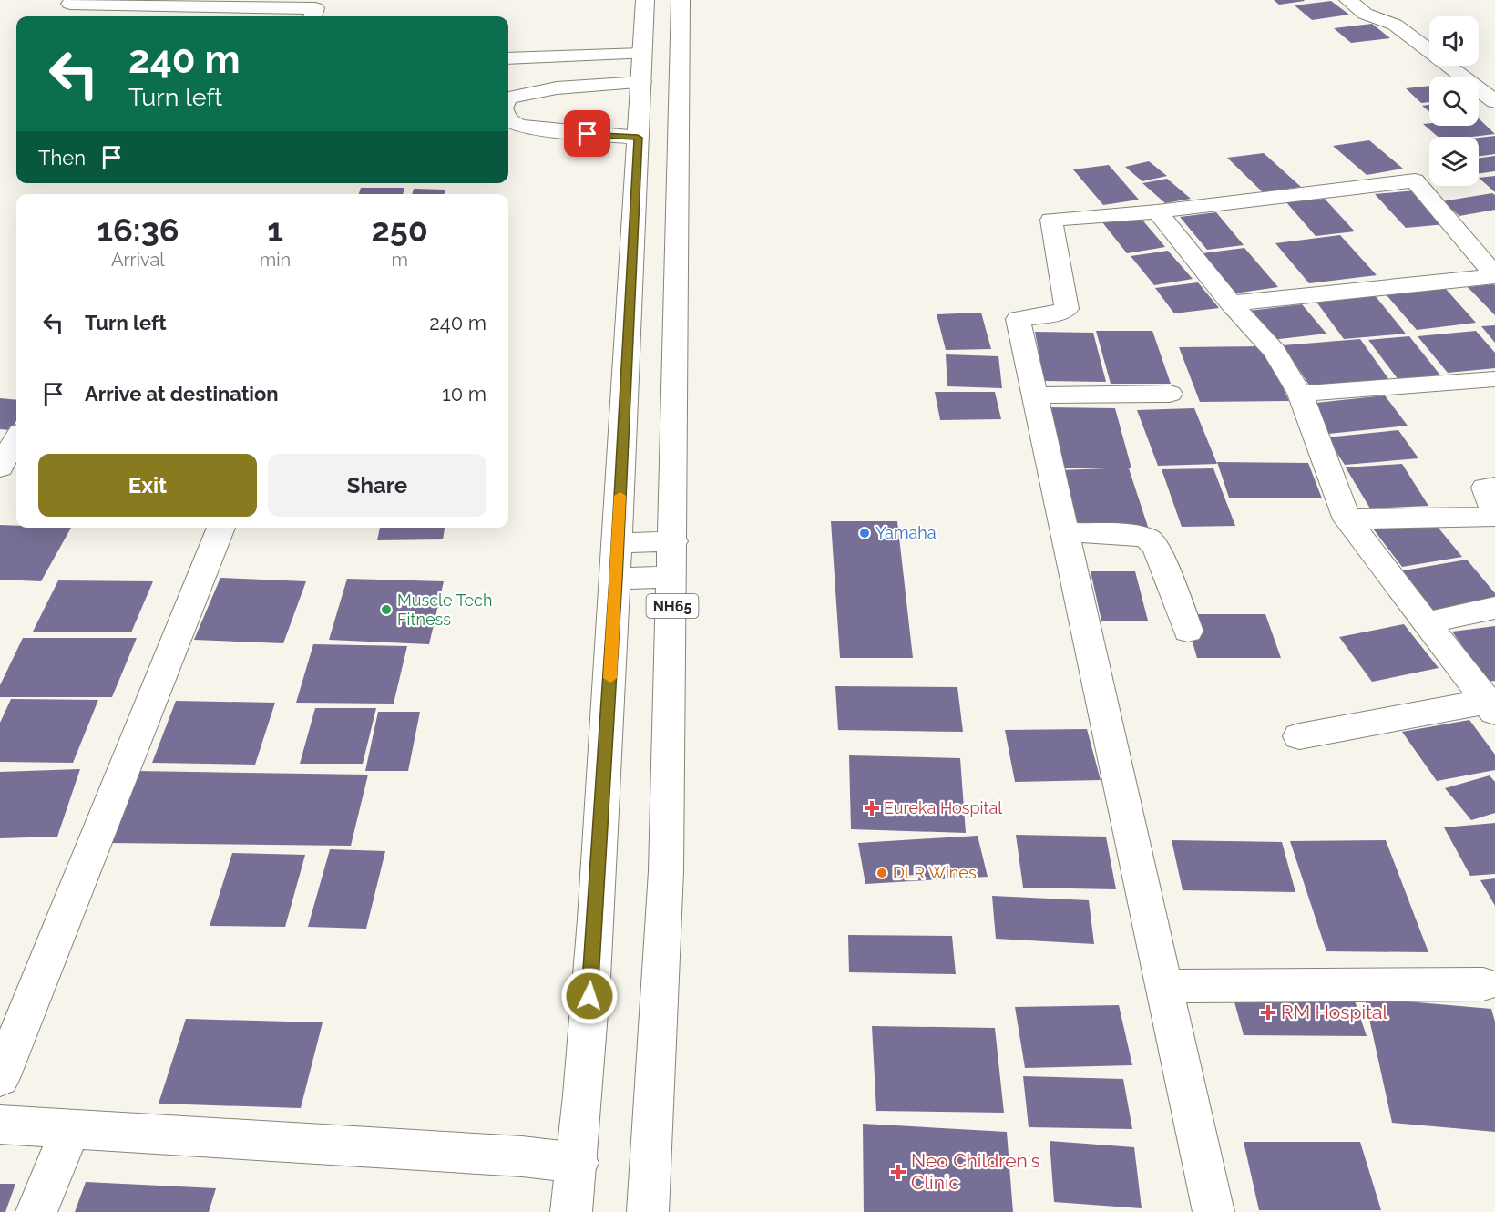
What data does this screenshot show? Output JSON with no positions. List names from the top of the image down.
{
  "streets": {
    "main road": ["NH65"]
  },
  "places": {
    "other": ["Yamaha", "Muscle Tech Fitness", "DLR Wines"],
    "health": ["Eureka Hospital", "RM Hospital", "Neo Children's Clinic"]
  },
  "page": {
    "turn": ["240 m", "Turn left"],
    "then": "Then",
    "eta": [
      "16:36",
      "Arrival",
      "1",
      "min",
      "250",
      "m"
    ],
    "list": [
      {
        "name": "Turn left",
        "value": "240 m"
      },
      {
        "name": "Arrive at destination",
        "value": "10 m"
      }
    ],
    "buttons": ["Exit", "Share"]
  }
}
